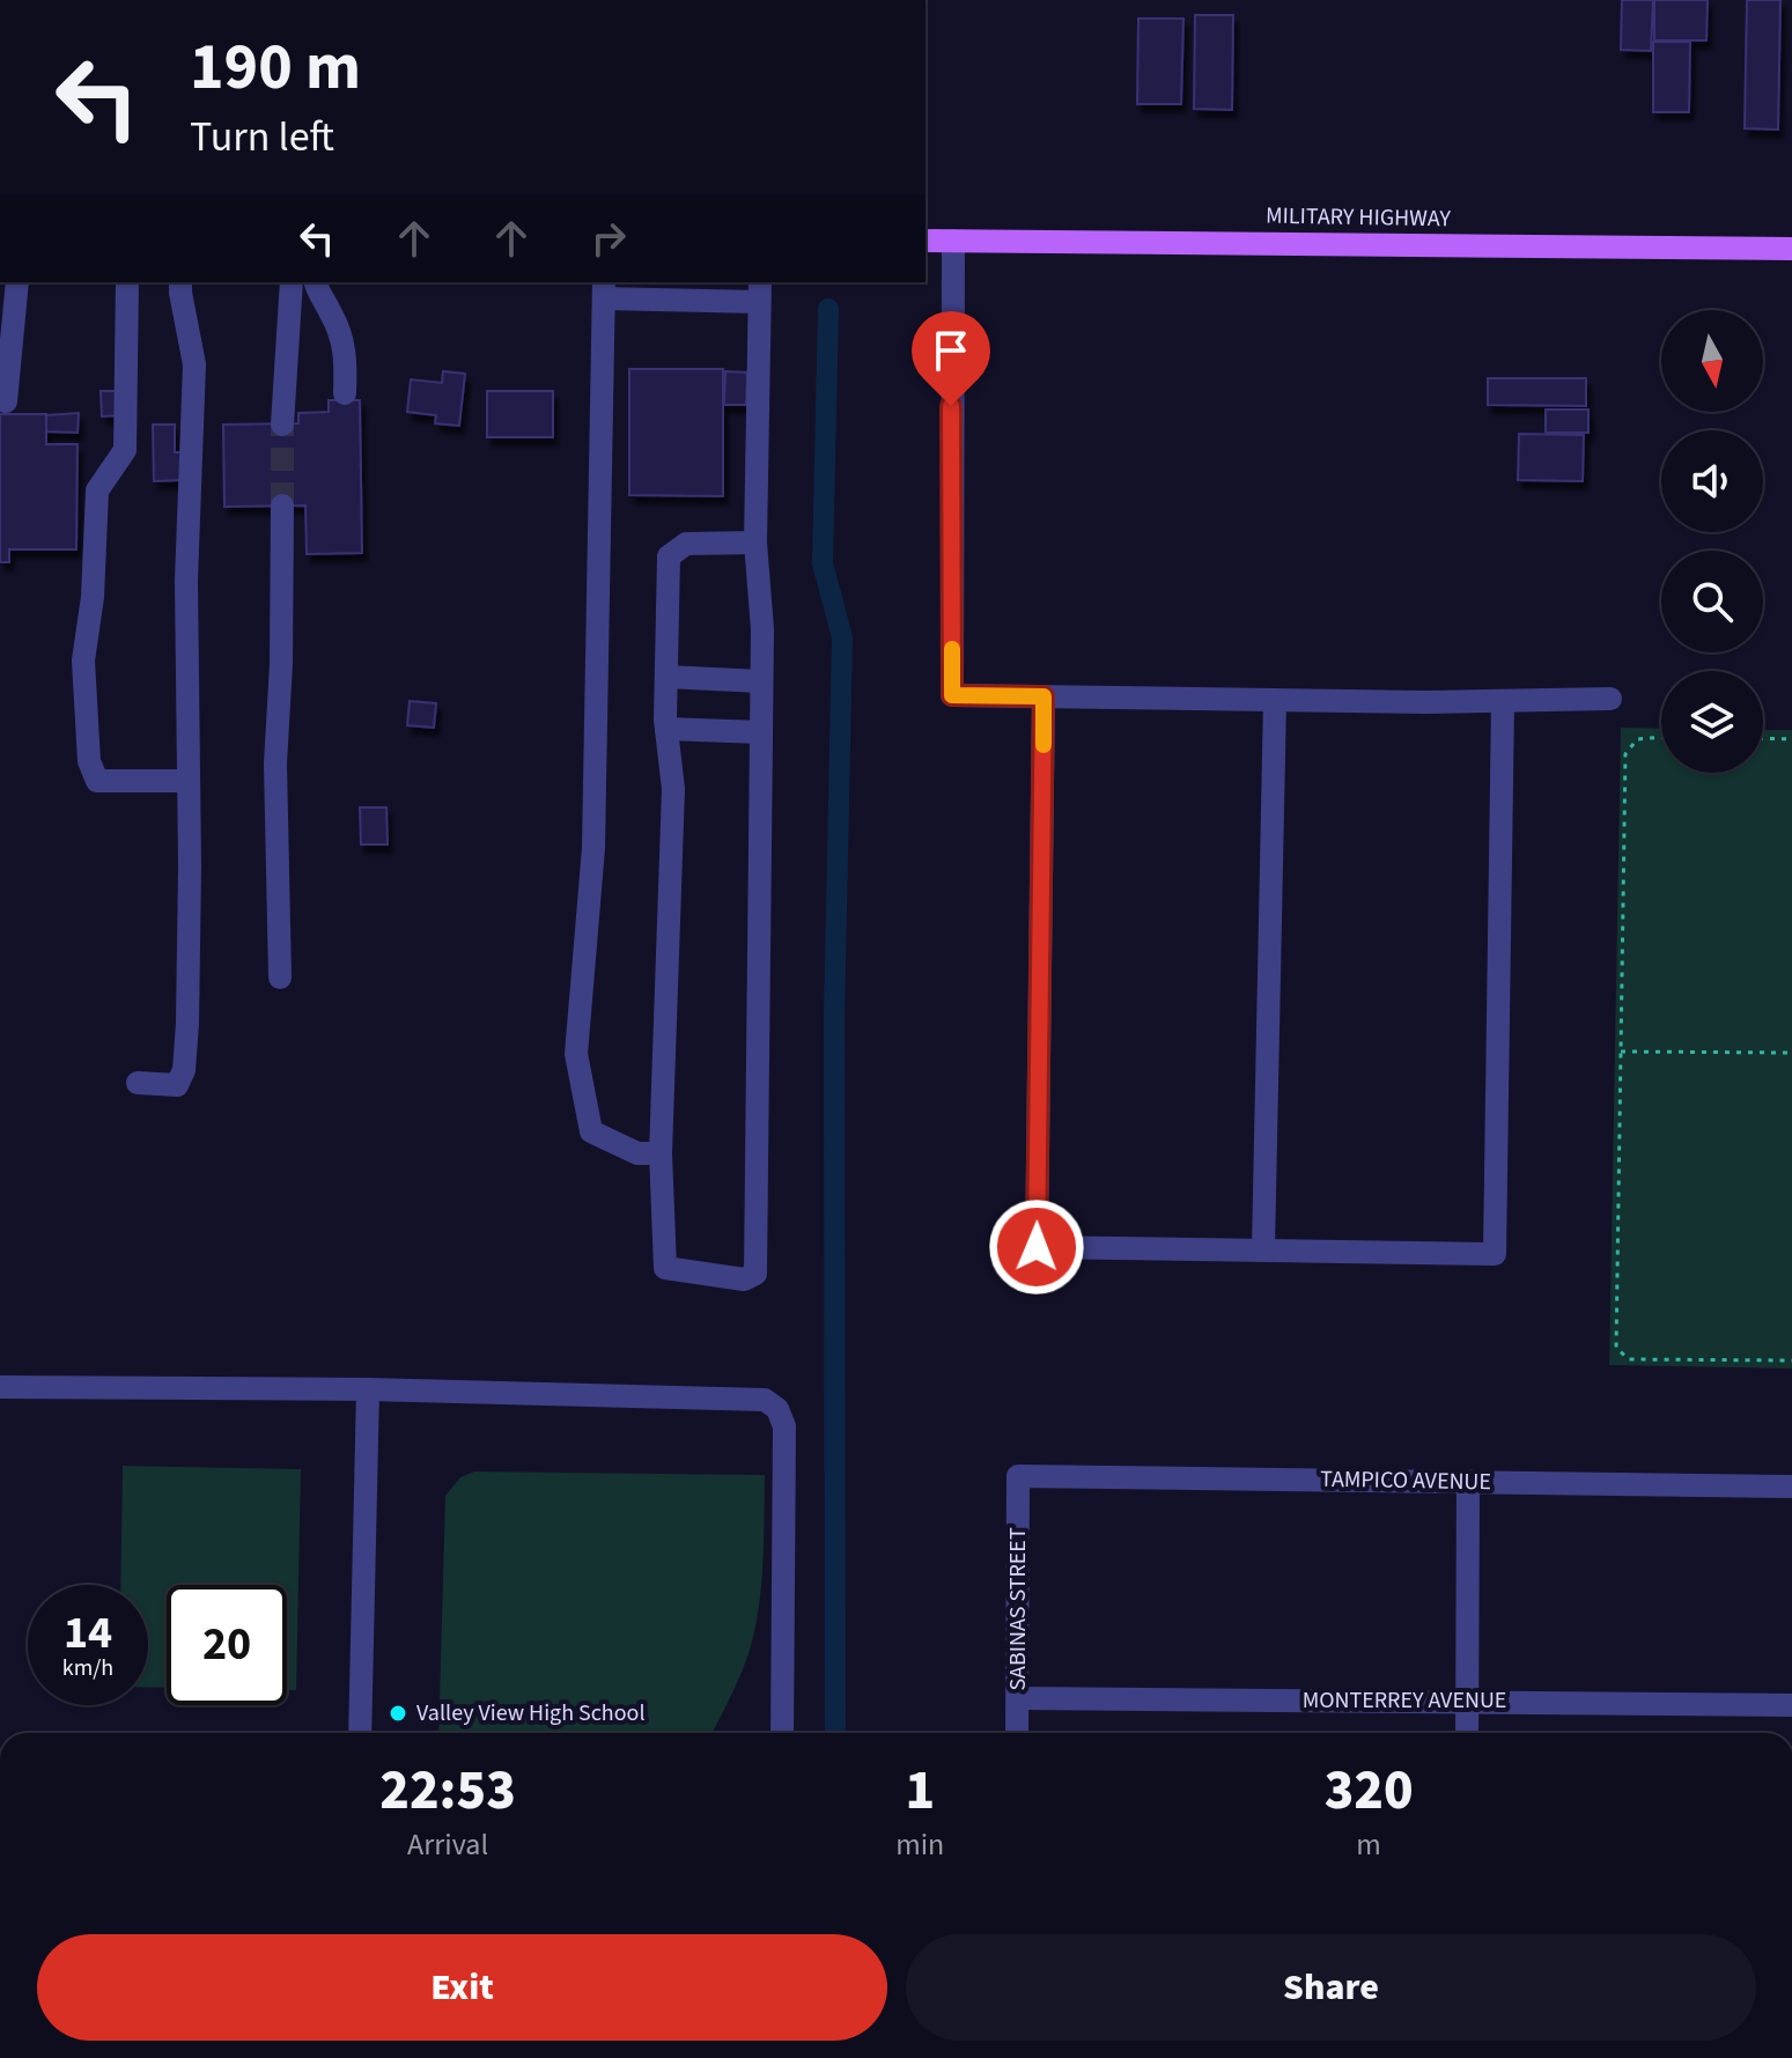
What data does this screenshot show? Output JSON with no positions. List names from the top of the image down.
{
  "streets": {
    "main road": ["MILITARY HIGHWAY"],
    "street": ["TAMPICO AVENUE", "SABINAS STREET", "MONTERREY AVENUE"]
  },
  "crossings": [
    ["TAMPICO AVENUE", "SABINAS STREET"],
    ["SABINAS STREET", "MONTERREY AVENUE"]
  ],
  "places": ["Valley View High School"],
  "north": "bottom",
  "page": {
    "turn": ["190 m", "Turn left"],
    "speed": "14 km/h",
    "limit": "20",
    "eta": [
      "22:53",
      "Arrival",
      "1",
      "min",
      "320",
      "m"
    ],
    "buttons": ["Exit", "Share"]
  }
}
